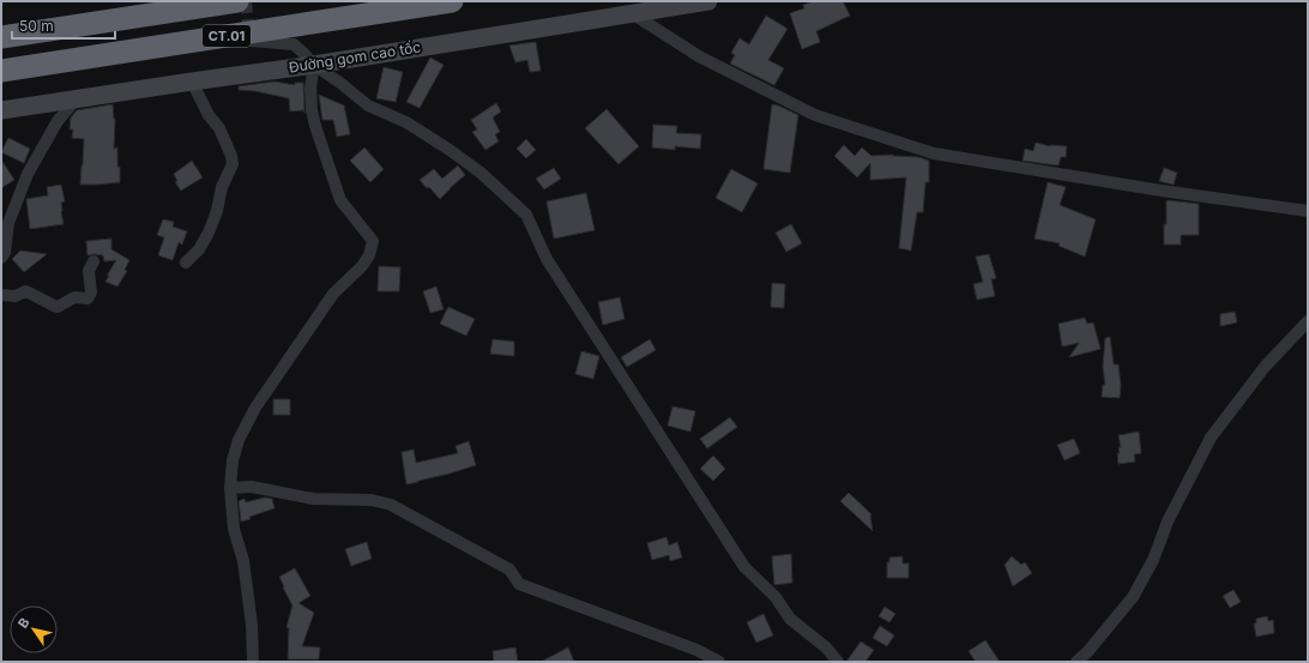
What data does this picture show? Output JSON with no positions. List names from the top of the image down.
{
  "streets": {
    "highway": ["CT.01"],
    "main road": ["Đường gom cao tốc"]
  },
  "scale_bar": "50 m",
  "north": "top left"
}
